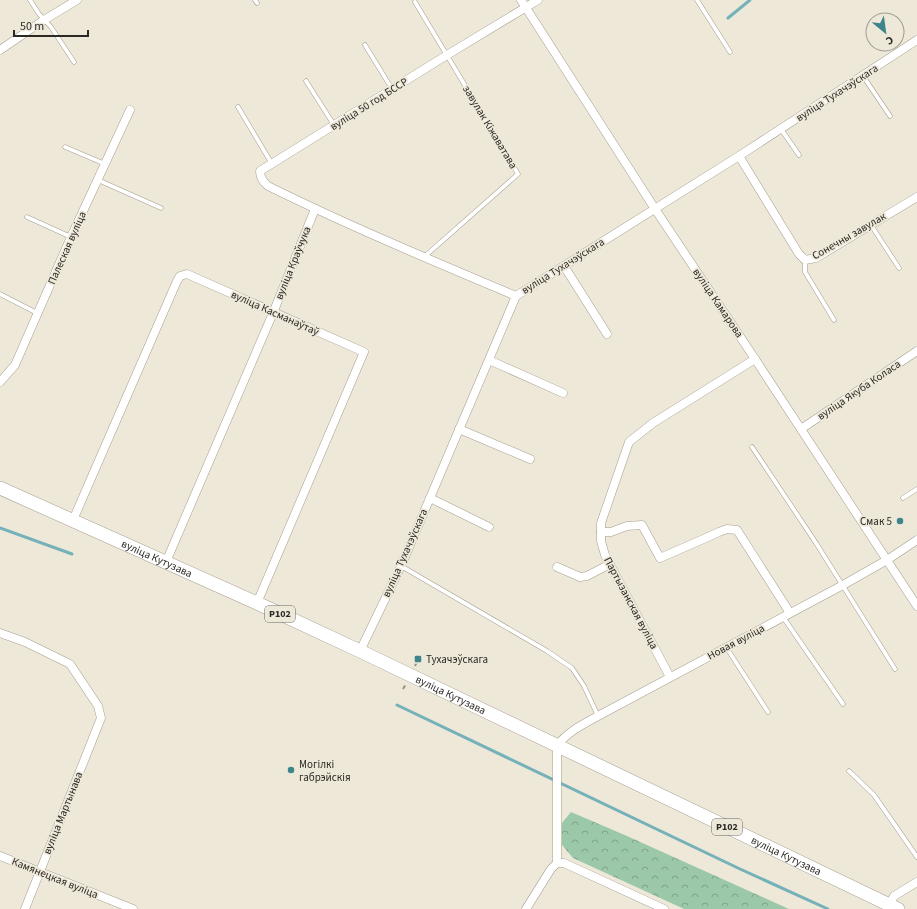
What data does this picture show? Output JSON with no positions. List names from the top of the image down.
{
  "streets": {
    "main road": ["вуліца Кутузава", "Р102"],
    "street": [
      "вуліца Тухачэўскага",
      "вуліца 50 год БССР",
      "Сонечны завулак",
      "Палеская вуліца",
      "вуліца Краўчука",
      "вуліца Камарова",
      "вуліца Касманаўтаў",
      "вуліца Якуба Коласа",
      "Партызанская вуліца",
      "Новая вуліца",
      "вуліца Мартынава",
      "Камянецкая вуліца"
    ],
    "lane": ["завулак Кіжаватава"]
  },
  "crossings": [
    ["вуліца Тухачэўскага", "Сонечны завулак"],
    ["вуліца Тухачэўскага", "вуліца Камарова"],
    ["вуліца Тухачэўскага", "вуліца Кутузава"],
    ["вуліца 50 год БССР", "завулак Кіжаватава"],
    ["вуліца 50 год БССР", "вуліца Краўчука"],
    ["вуліца 50 год БССР", "вуліца Камарова"],
    ["вуліца Краўчука", "вуліца Касманаўтаў"],
    ["вуліца Краўчука", "вуліца Кутузава"],
    ["вуліца Камарова", "вуліца Якуба Коласа"],
    ["вуліца Камарова", "Партызанская вуліца"],
    ["вуліца Камарова", "Новая вуліца"],
    ["вуліца Касманаўтаў", "вуліца Кутузава"],
    ["вуліца Кутузава", "Новая вуліца"],
    ["Партызанская вуліца", "Новая вуліца"],
    ["вуліца Мартынава", "Камянецкая вуліца"]
  ],
  "places": {
    "other": ["Смак 5", "Могілкі габрэйскія"],
    "transit": ["Тухачэўскага"]
  },
  "scale_bar": "50 m",
  "north": "bottom right"
}
